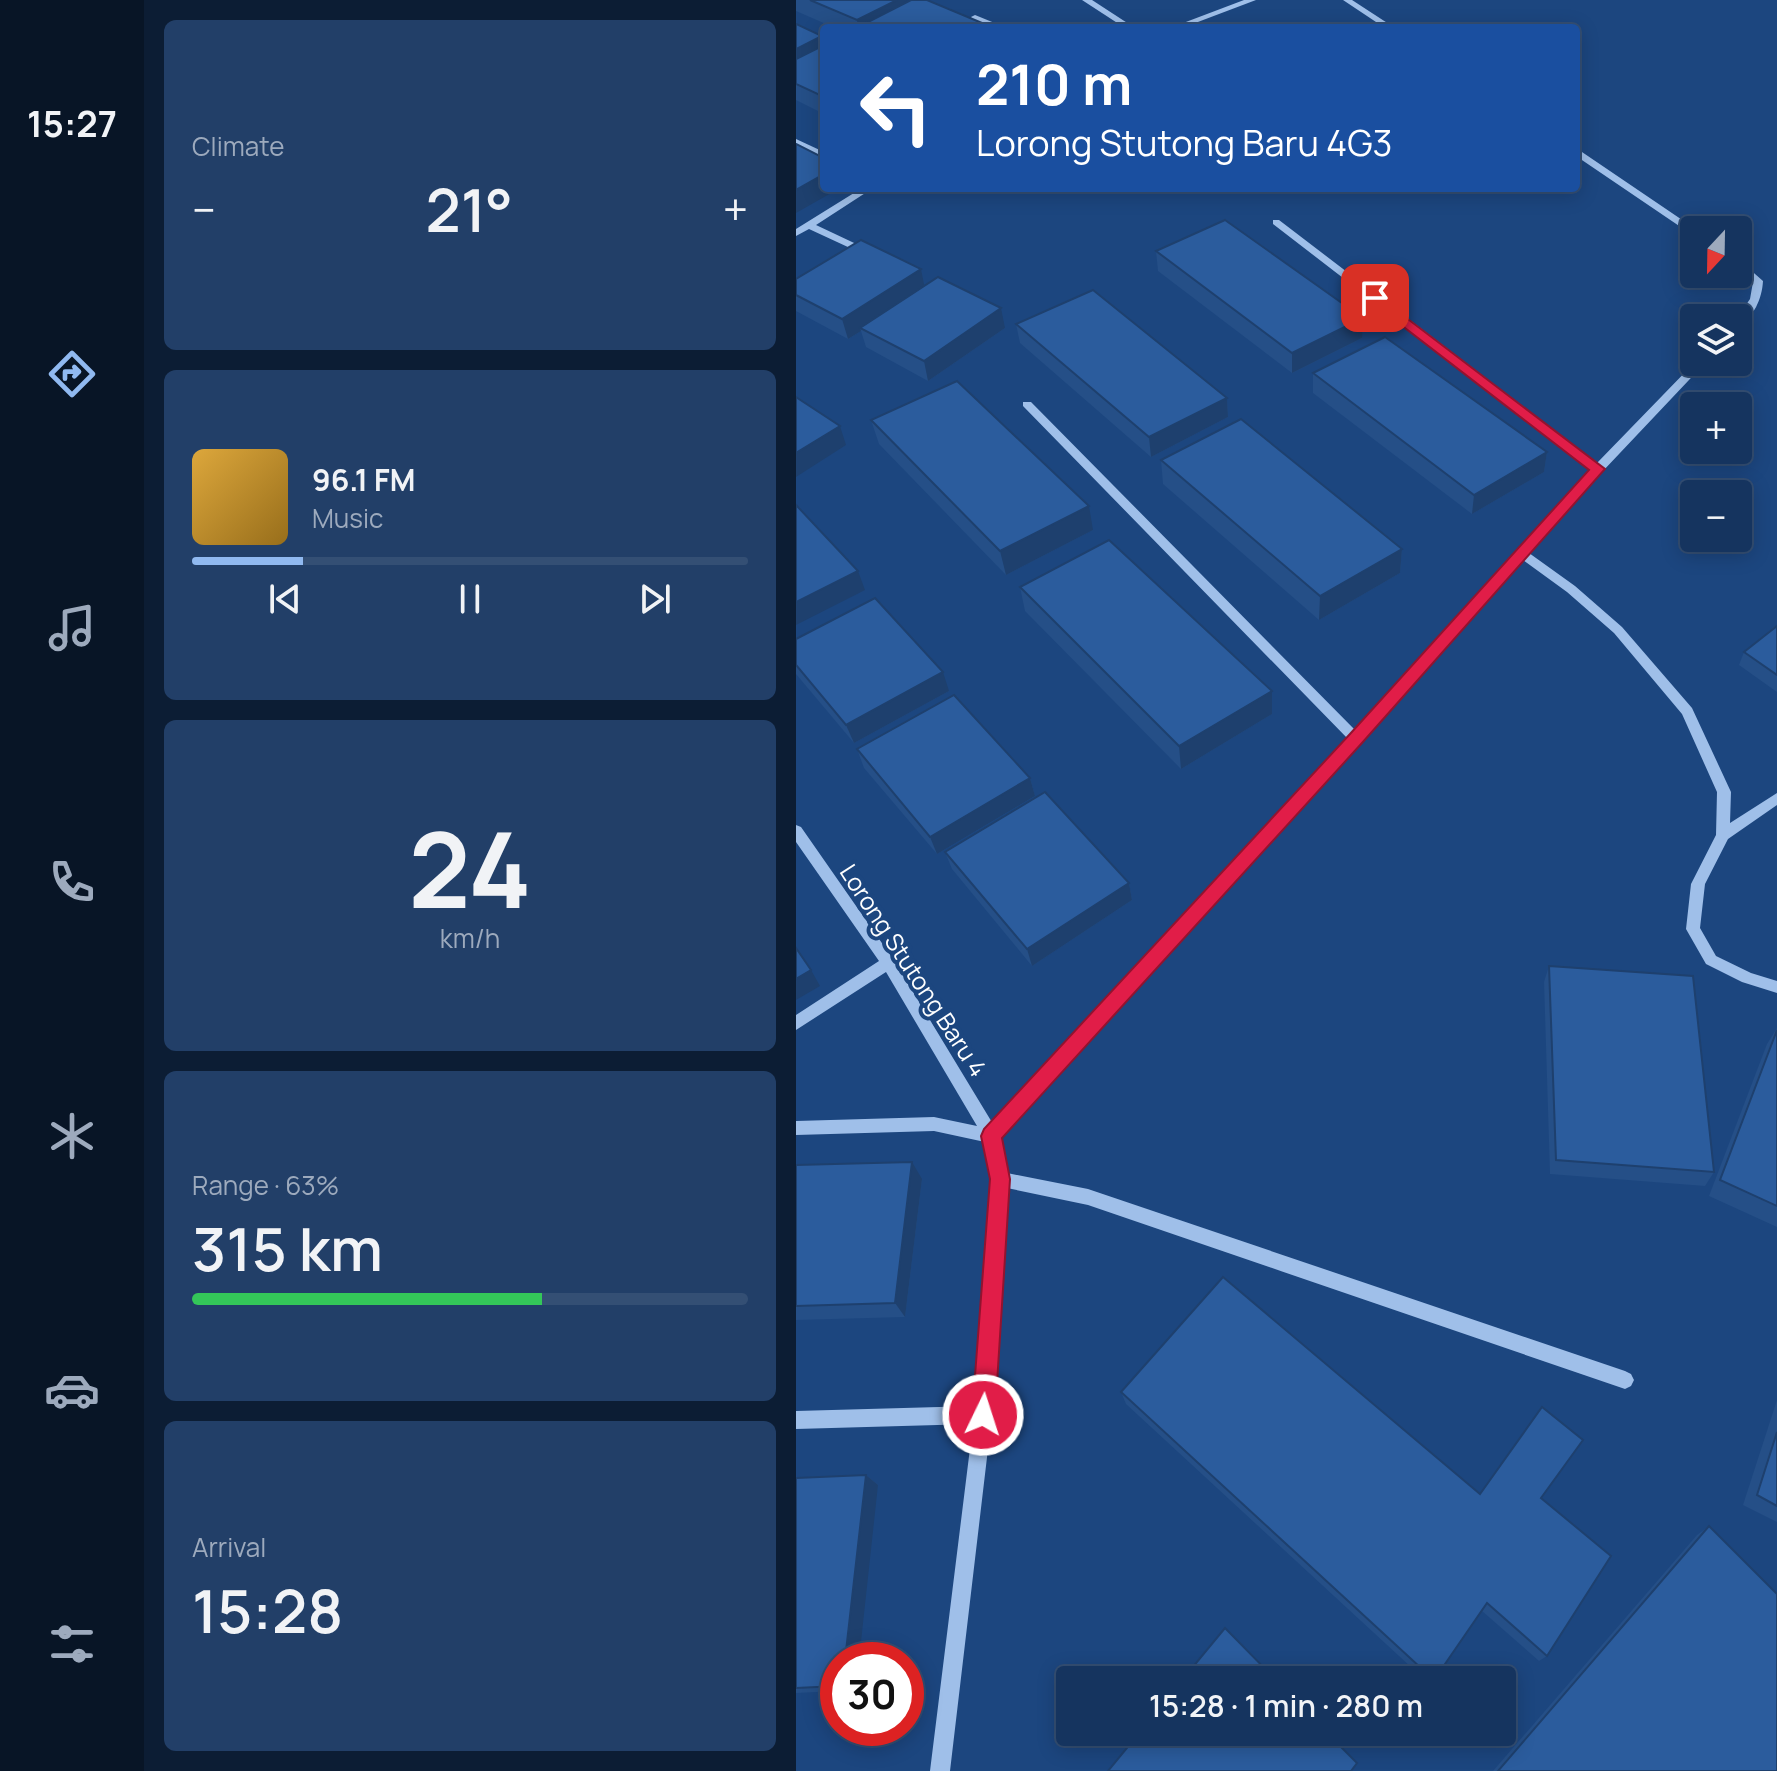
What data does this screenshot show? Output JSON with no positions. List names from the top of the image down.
{
  "streets": {
    "street": ["Lorong Stutong Baru 4"]
  },
  "north": "bottom",
  "page": {
    "tabs": "15:27",
    "tile": [
      "Climate",
      ["24", "km/h"],
      ["Range · 63%", "315 km"],
      ["Arrival", "15:28"]
    ],
    "turn": ["210 m", "Lorong Stutong Baru 4G3"],
    "heat": ["−", "21°", "+"],
    "map_buttons": ["+", "−"],
    "song": ["96.1 FM", "Music"],
    "limit": "30",
    "trip": "15:28 · 1 min · 280 m"
  }
}
